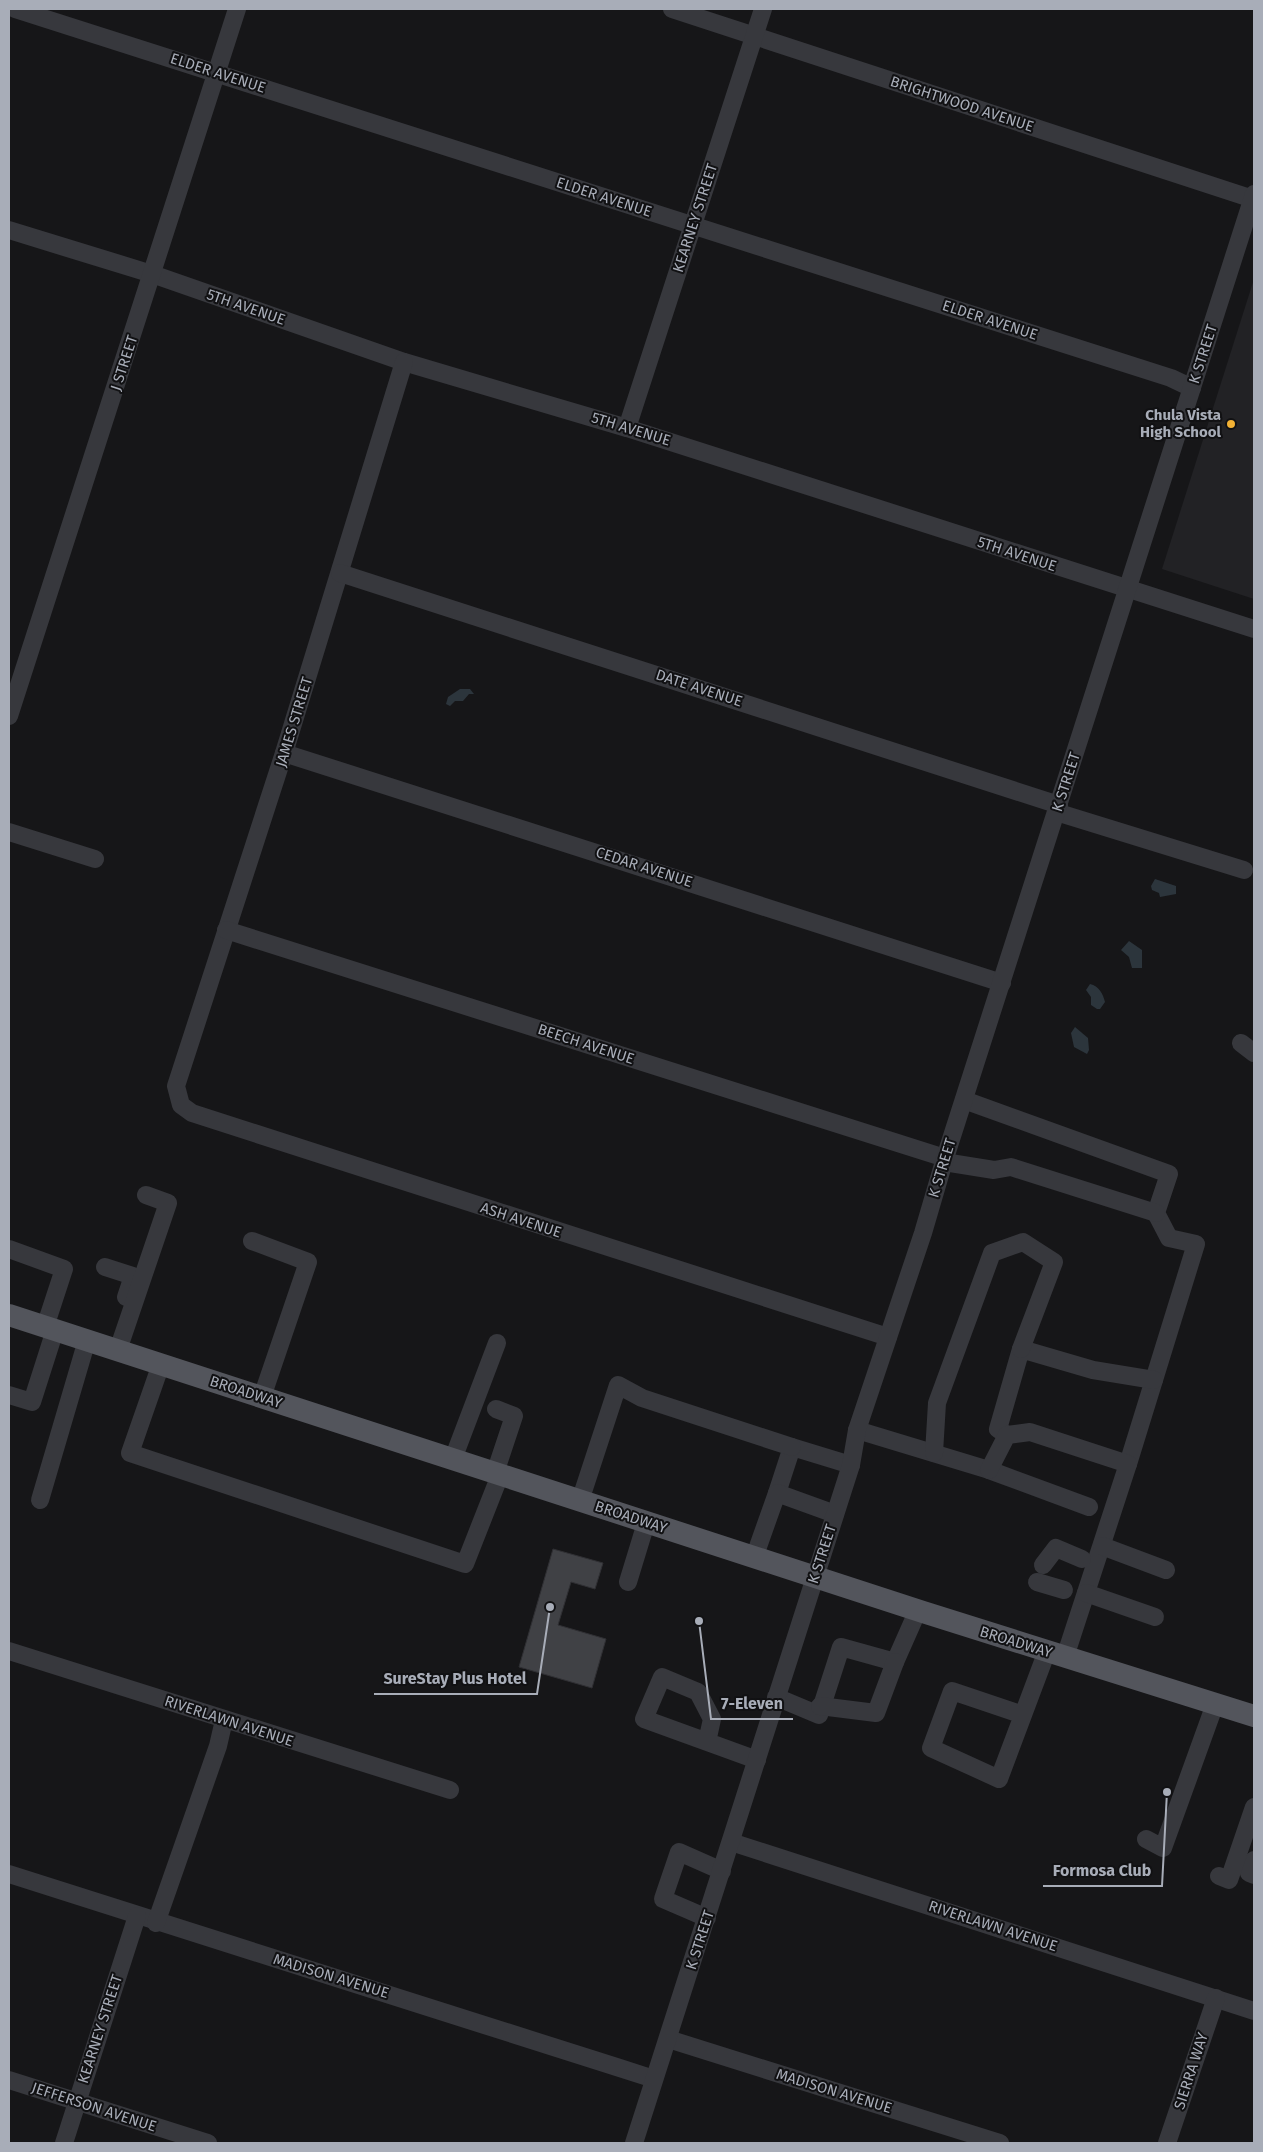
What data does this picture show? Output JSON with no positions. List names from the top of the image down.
{
  "streets": {
    "main road": ["BROADWAY"],
    "street": [
      "ELDER AVENUE",
      "BRIGHTWOOD AVENUE",
      "KEARNEY STREET",
      "5TH AVENUE",
      "K STREET",
      "J STREET",
      "DATE AVENUE",
      "JAMES STREET",
      "CEDAR AVENUE",
      "BEECH AVENUE",
      "ASH AVENUE",
      "RIVERLAWN AVENUE",
      "MADISON AVENUE",
      "SIERRA WAY",
      "JEFFERSON AVENUE"
    ]
  },
  "crossings": [
    ["ELDER AVENUE", "KEARNEY STREET"],
    ["ELDER AVENUE", "K STREET"],
    ["ELDER AVENUE", "J STREET"],
    ["BRIGHTWOOD AVENUE", "KEARNEY STREET"],
    ["BRIGHTWOOD AVENUE", "K STREET"],
    ["KEARNEY STREET", "5TH AVENUE"],
    ["KEARNEY STREET", "MADISON AVENUE"],
    ["KEARNEY STREET", "JEFFERSON AVENUE"],
    ["5TH AVENUE", "K STREET"],
    ["5TH AVENUE", "J STREET"],
    ["5TH AVENUE", "JAMES STREET"],
    ["K STREET", "DATE AVENUE"],
    ["K STREET", "CEDAR AVENUE"],
    ["K STREET", "BEECH AVENUE"],
    ["K STREET", "ASH AVENUE"],
    ["K STREET", "BROADWAY"],
    ["K STREET", "RIVERLAWN AVENUE"],
    ["K STREET", "MADISON AVENUE"],
    ["DATE AVENUE", "JAMES STREET"],
    ["JAMES STREET", "CEDAR AVENUE"],
    ["JAMES STREET", "BEECH AVENUE"],
    ["JAMES STREET", "ASH AVENUE"],
    ["RIVERLAWN AVENUE", "SIERRA WAY"]
  ],
  "places": [
    "Chula Vista High School",
    "SureStay Plus Hotel",
    "7-Eleven",
    "Formosa Club"
  ]
}
